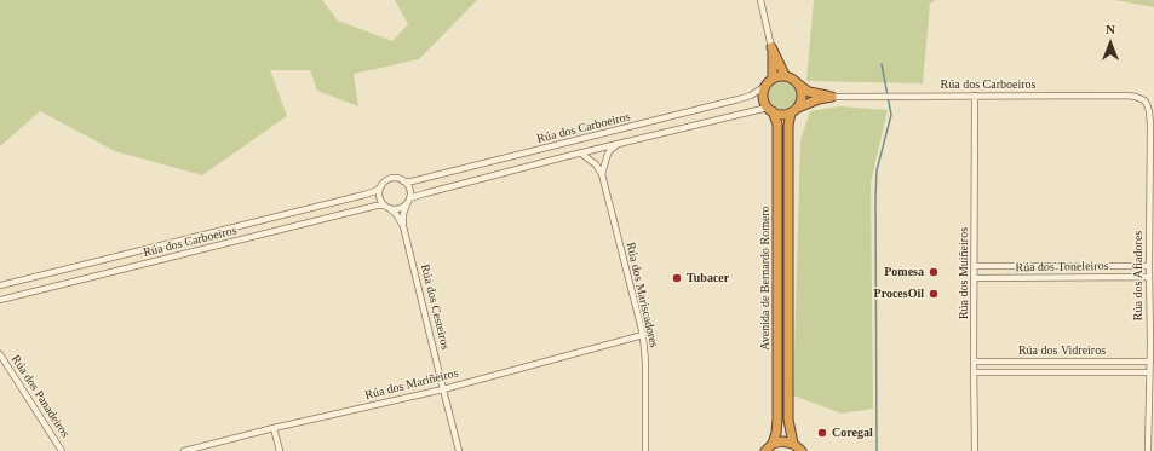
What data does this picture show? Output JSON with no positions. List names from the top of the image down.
{
  "streets": {
    "highway": ["Avenida de Bernardo Romero"],
    "street": [
      "Rúa dos Carboeiros",
      "Rúa dos Toneleiros",
      "Rúa dos Muiñeiros",
      "Rúa dos Afiadores",
      "Rúa dos Mariscadores",
      "Rúa dos Cesteiros",
      "Rúa dos Vidreiros",
      "Rúa dos Mariñeiros",
      "Rúa dos Panadeiros"
    ]
  },
  "crossings": [
    ["Rúa dos Carboeiros", "Rúa dos Muiñeiros"],
    ["Rúa dos Carboeiros", "Rúa dos Afiadores"],
    ["Rúa dos Carboeiros", "Avenida de Bernardo Romero"],
    ["Rúa dos Carboeiros", "Rúa dos Mariscadores"],
    ["Rúa dos Carboeiros", "Rúa dos Cesteiros"],
    ["Rúa dos Toneleiros", "Rúa dos Muiñeiros"],
    ["Rúa dos Toneleiros", "Rúa dos Afiadores"],
    ["Rúa dos Muiñeiros", "Rúa dos Vidreiros"],
    ["Rúa dos Afiadores", "Rúa dos Vidreiros"],
    ["Rúa dos Mariscadores", "Rúa dos Mariñeiros"],
    ["Rúa dos Cesteiros", "Rúa dos Mariñeiros"]
  ],
  "places": [
    "Pomesa",
    "Tubacer",
    "ProcesOil",
    "Coregal"
  ],
  "north": "top"
}
